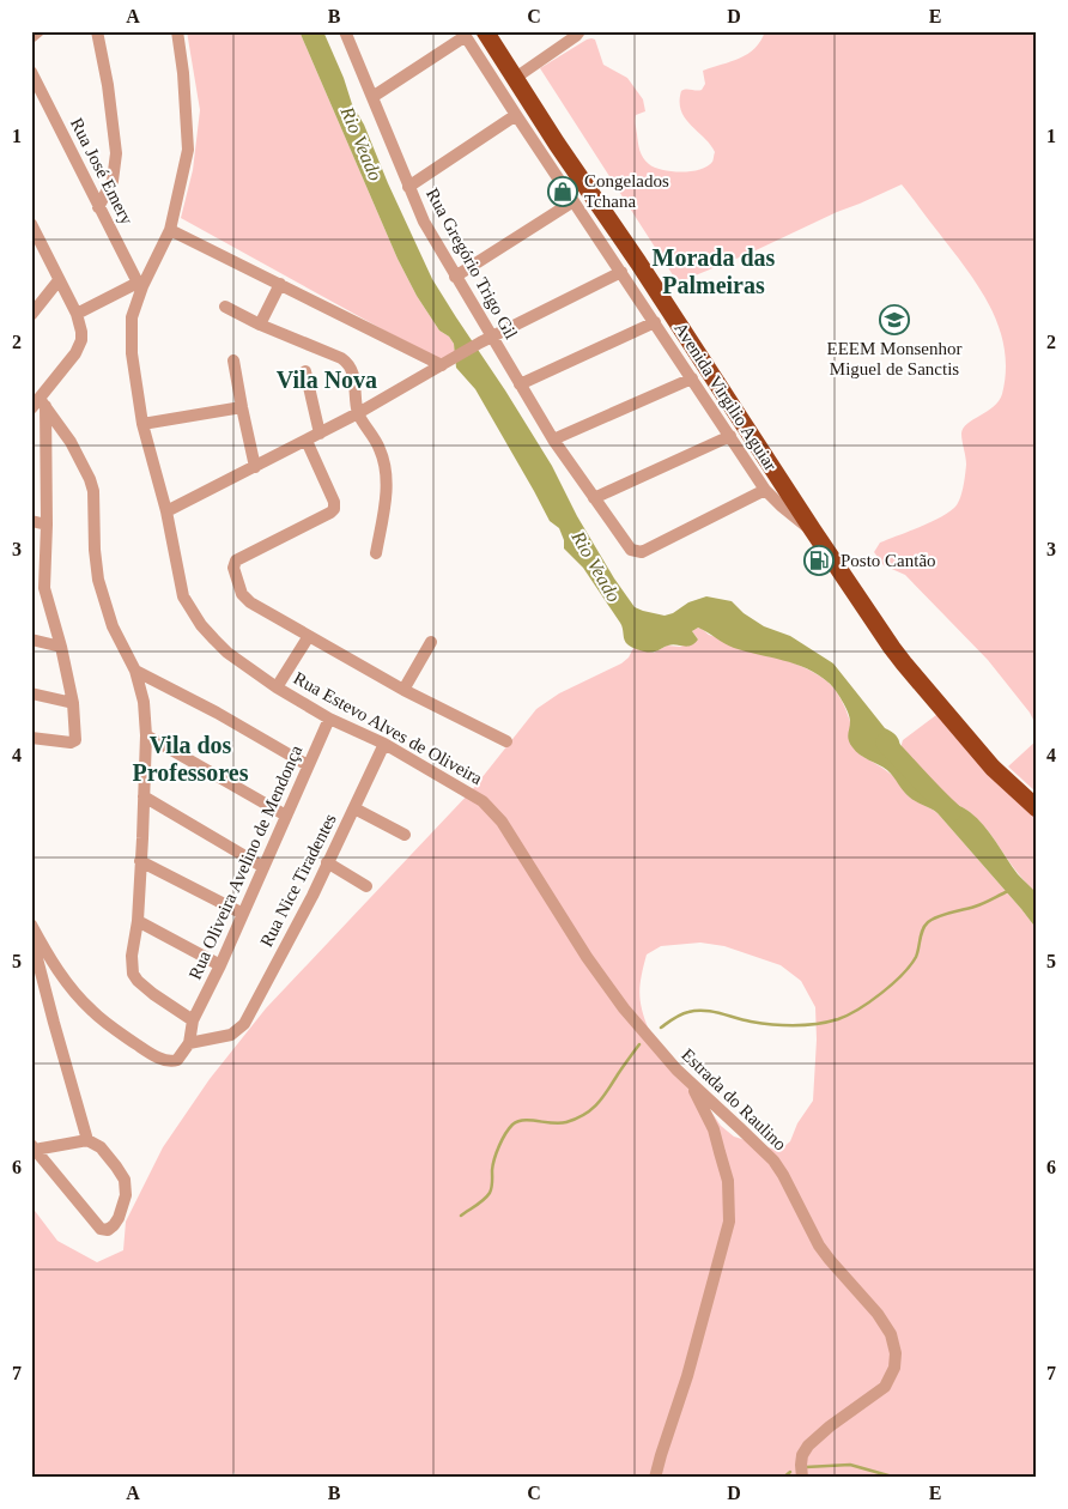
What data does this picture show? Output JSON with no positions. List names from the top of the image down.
{
  "streets": {
    "street": [
      "Rua José Emery",
      "Rua Gregório Trigo Gil",
      "Avenida Virgilio Aguiar",
      "Rua Estevo Alves de Oliveira",
      "Rua Oliveira Avelino de Mendonça",
      "Rua Nice Tiradentes",
      "Estrada do Raulino"
    ]
  },
  "crossings": [
    ["Rua José Emery", "Rua Estevo Alves de Oliveira"],
    ["Rua Gregório Trigo Gil", "Avenida Virgilio Aguiar"],
    ["Rua Estevo Alves de Oliveira", "Rua Oliveira Avelino de Mendonça"],
    ["Rua Estevo Alves de Oliveira", "Rua Nice Tiradentes"],
    ["Rua Estevo Alves de Oliveira", "Estrada do Raulino"],
    ["Rua Oliveira Avelino de Mendonça", "Rua Nice Tiradentes"]
  ],
  "districts": ["Morada das Palmeiras", "Vila Nova", "Vila dos Professores"],
  "water": ["Rio Veado"],
  "places": {
    "shop": ["Congelados Tchana"],
    "school or university": ["EEEM Monsenhor Miguel de Sanctis"],
    "fuel station": ["Posto Cantão"]
  },
  "grid": {
    "columns": [
      "A",
      "B",
      "C",
      "D",
      "E"
    ],
    "rows": [
      "1",
      "2",
      "3",
      "4",
      "5",
      "6",
      "7"
    ]
  }
}
